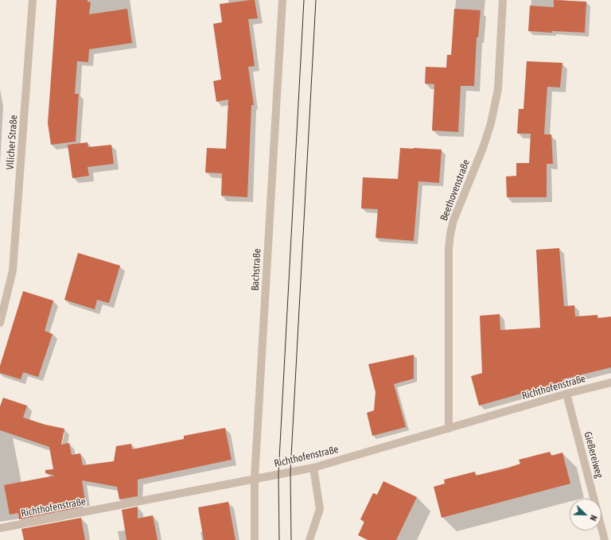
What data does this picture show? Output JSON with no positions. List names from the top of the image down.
{
  "streets": {
    "street": [
      "Vilicher Straße",
      "Beethovenstraße",
      "Bachstraße",
      "Richthofenstraße",
      "Gießereiweg"
    ]
  },
  "crossings": [
    ["Beethovenstraße", "Richthofenstraße"],
    ["Bachstraße", "Richthofenstraße"],
    ["Richthofenstraße", "Gießereiweg"]
  ],
  "north": "bottom right"
}
